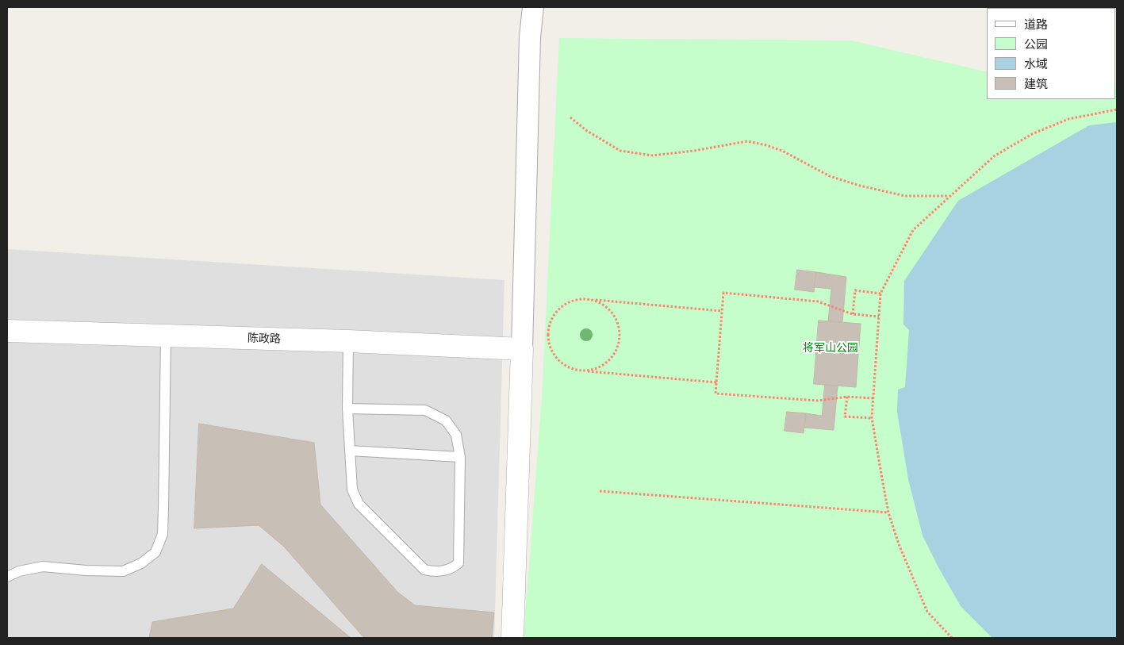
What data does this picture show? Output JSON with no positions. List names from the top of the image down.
{
  "streets": {
    "street": ["陈政路"]
  },
  "parks": ["将军山公园"],
  "legend": [
    "道路",
    "公园",
    "水域",
    "建筑"
  ]
}
